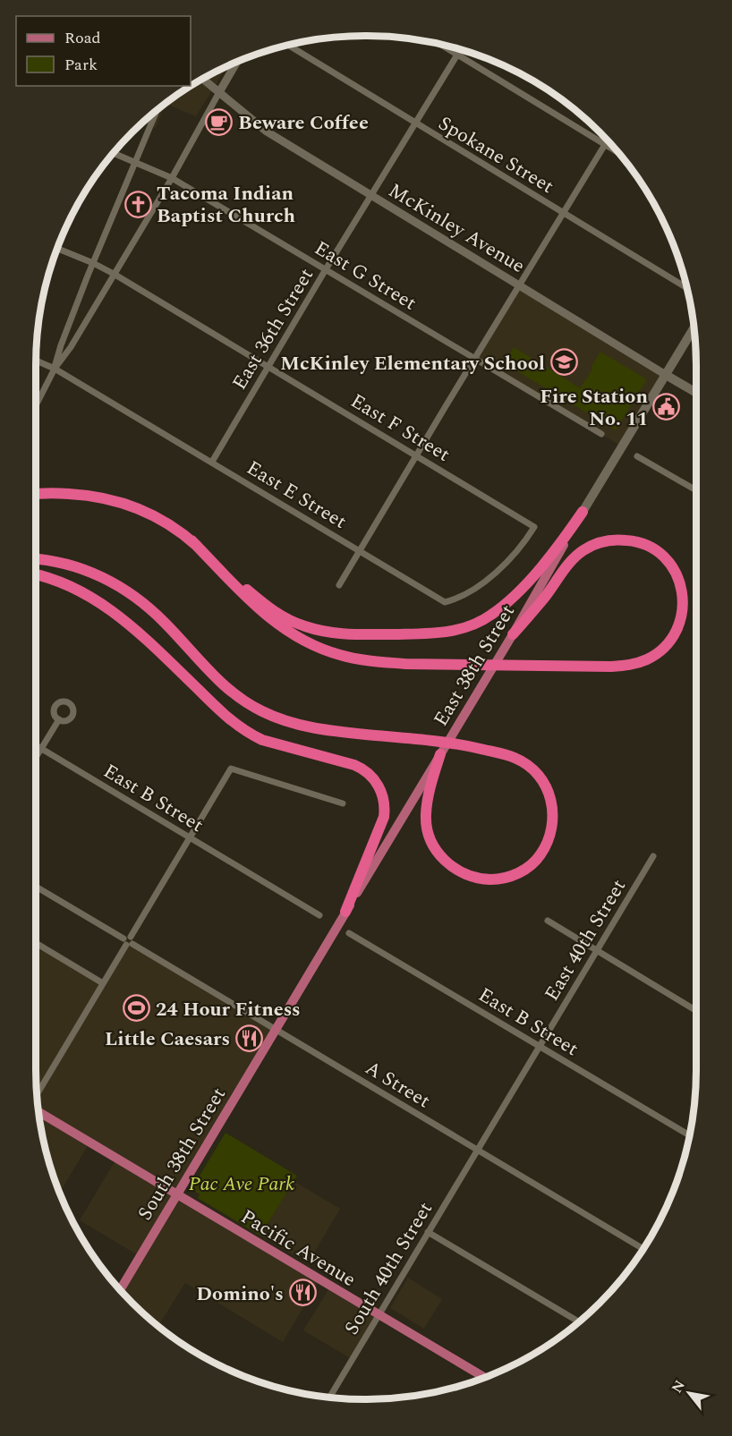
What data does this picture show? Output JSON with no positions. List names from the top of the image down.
{
  "streets": {
    "main road": [
      "McKinley Avenue",
      "East 38th Street",
      "South 38th Street",
      "Pacific Avenue"
    ],
    "street": [
      "Spokane Street",
      "East G Street",
      "East 36th Street",
      "East F Street",
      "East E Street",
      "East B Street",
      "East 40th Street",
      "A Street",
      "South 40th Street"
    ]
  },
  "crossings": [
    ["Spokane Street", "East 36th Street"],
    ["McKinley Avenue", "East 36th Street"],
    ["McKinley Avenue", "East 38th Street"],
    ["East G Street", "East 36th Street"],
    ["East 36th Street", "East F Street"],
    ["East 36th Street", "East E Street"],
    ["East F Street", "East E Street"],
    ["East 38th Street", "A Street"],
    ["East 38th Street", "South 38th Street"],
    ["East B Street", "East 40th Street"],
    ["East 40th Street", "A Street"],
    ["East 40th Street", "South 40th Street"],
    ["A Street", "South 38th Street"],
    ["A Street", "South 40th Street"],
    ["South 38th Street", "Pacific Avenue"],
    ["Pacific Avenue", "South 40th Street"]
  ],
  "parks": ["Pac Ave Park"],
  "places": {
    "cafe": ["Beware Coffee"],
    "church": ["Tacoma Indian Baptist Church"],
    "school or university": ["McKinley Elementary School"],
    "public building": ["Fire Station No. 11"],
    "sports": ["24 Hour Fitness"],
    "restaurant": ["Little Caesars", "Domino's"]
  },
  "legend": ["Road", "Park"],
  "north": "top left"
}
